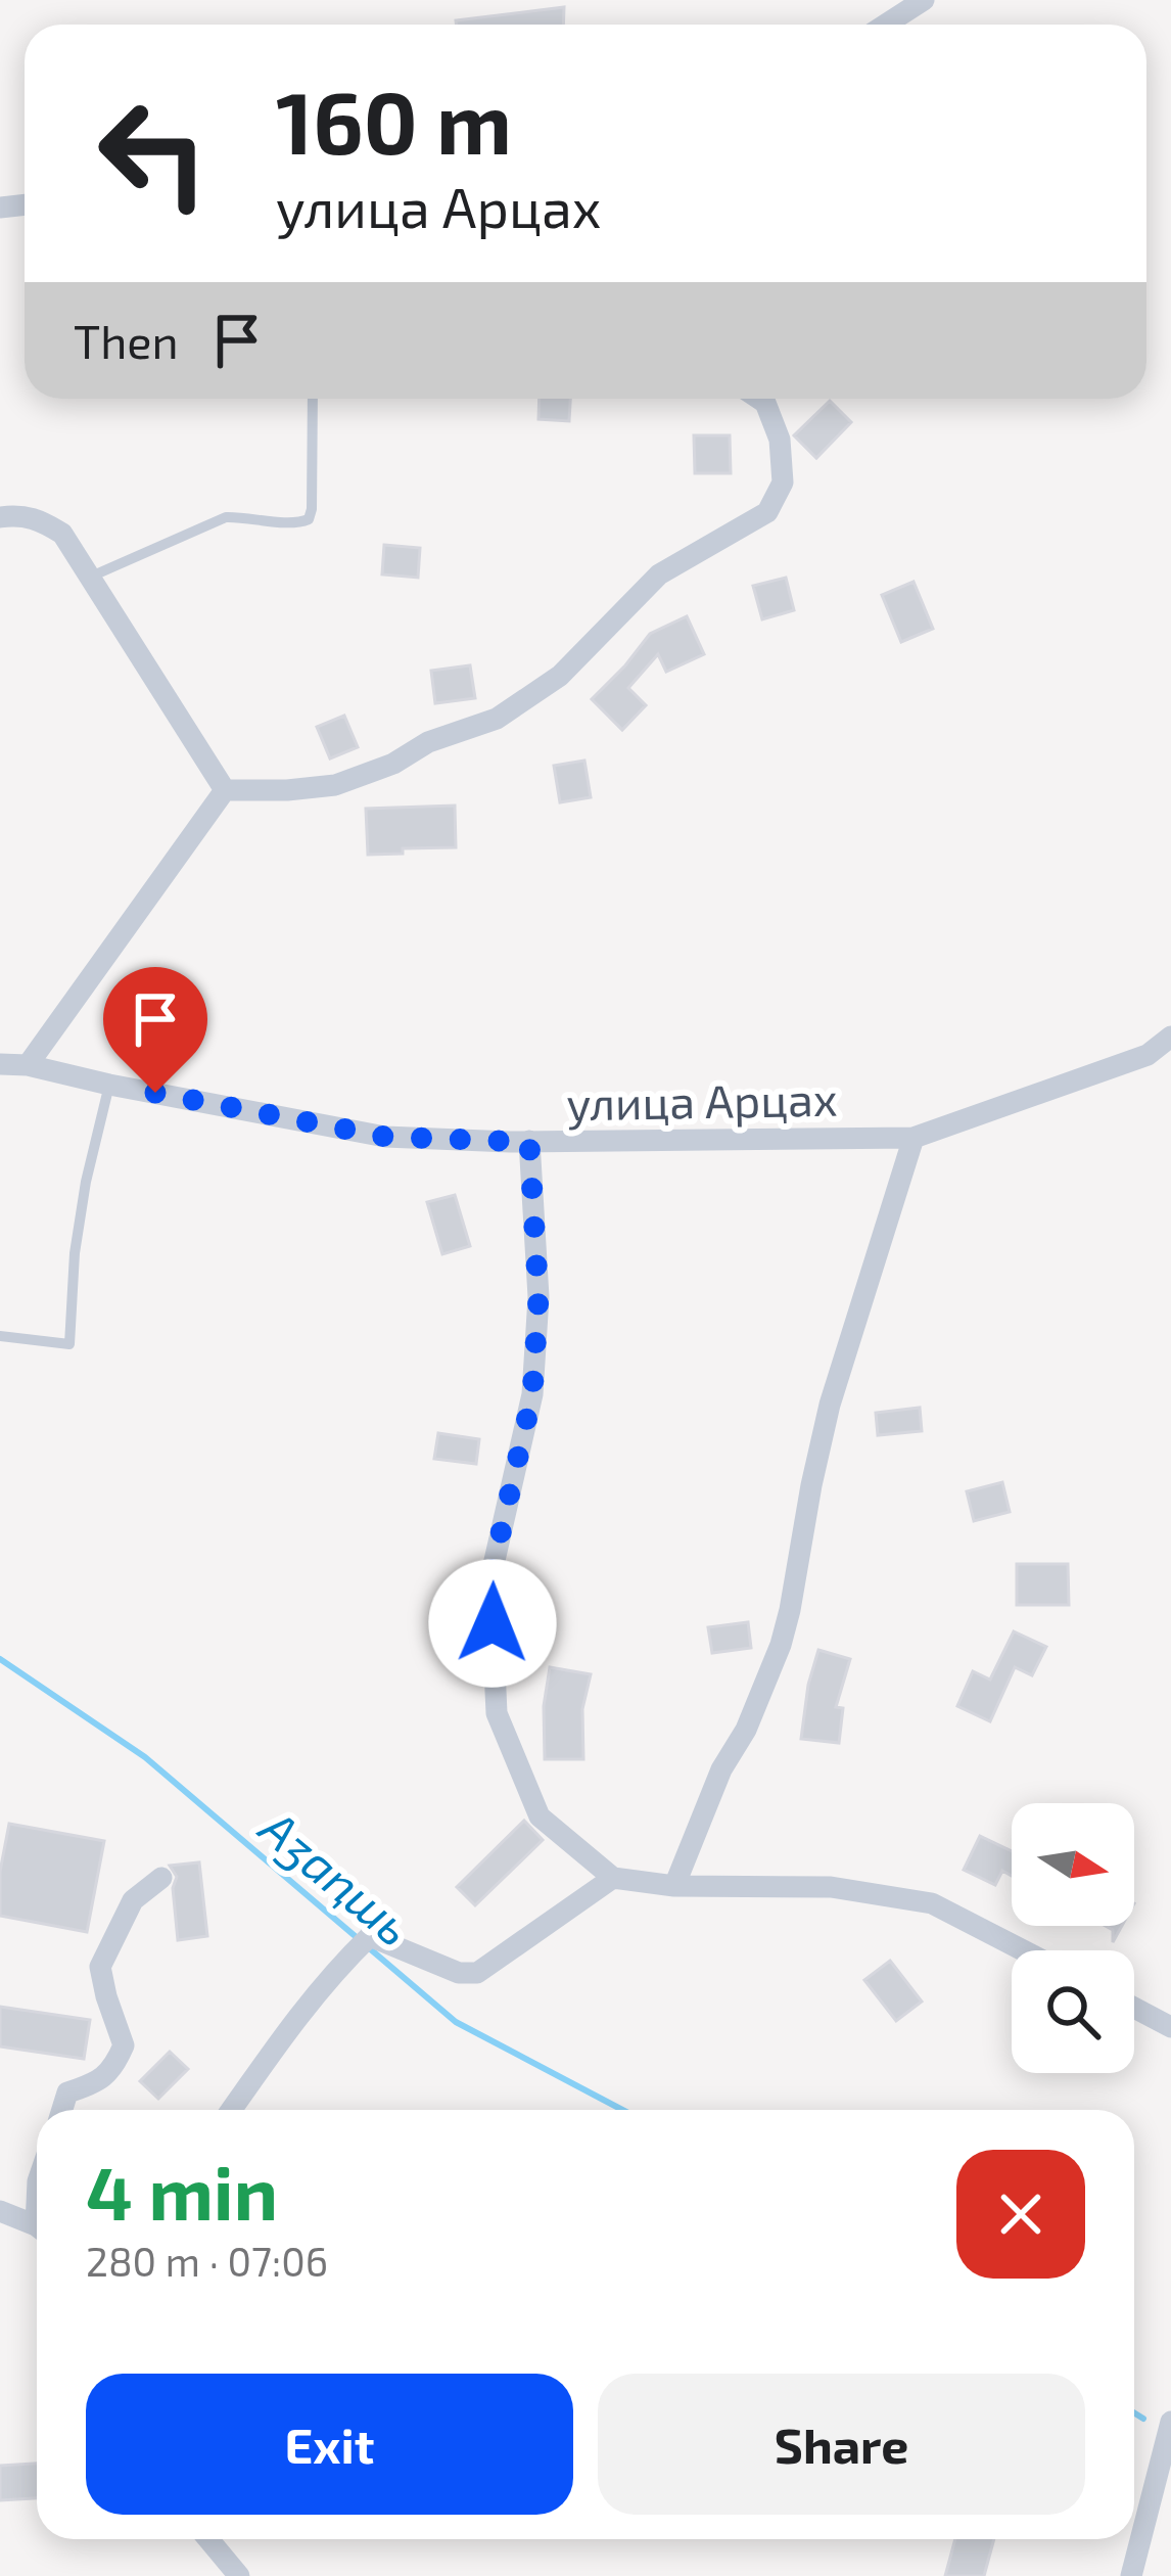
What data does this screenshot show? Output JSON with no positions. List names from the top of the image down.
{
  "streets": {
    "street": ["улица Арцах"]
  },
  "water": ["Аӡаԥшь"],
  "north": "right",
  "page": {
    "turn": ["160 m", "улица Арцах"],
    "then": "Then",
    "heading": ["4 min", "280 m · 07:06"],
    "buttons": ["Exit", "Share"]
  }
}
